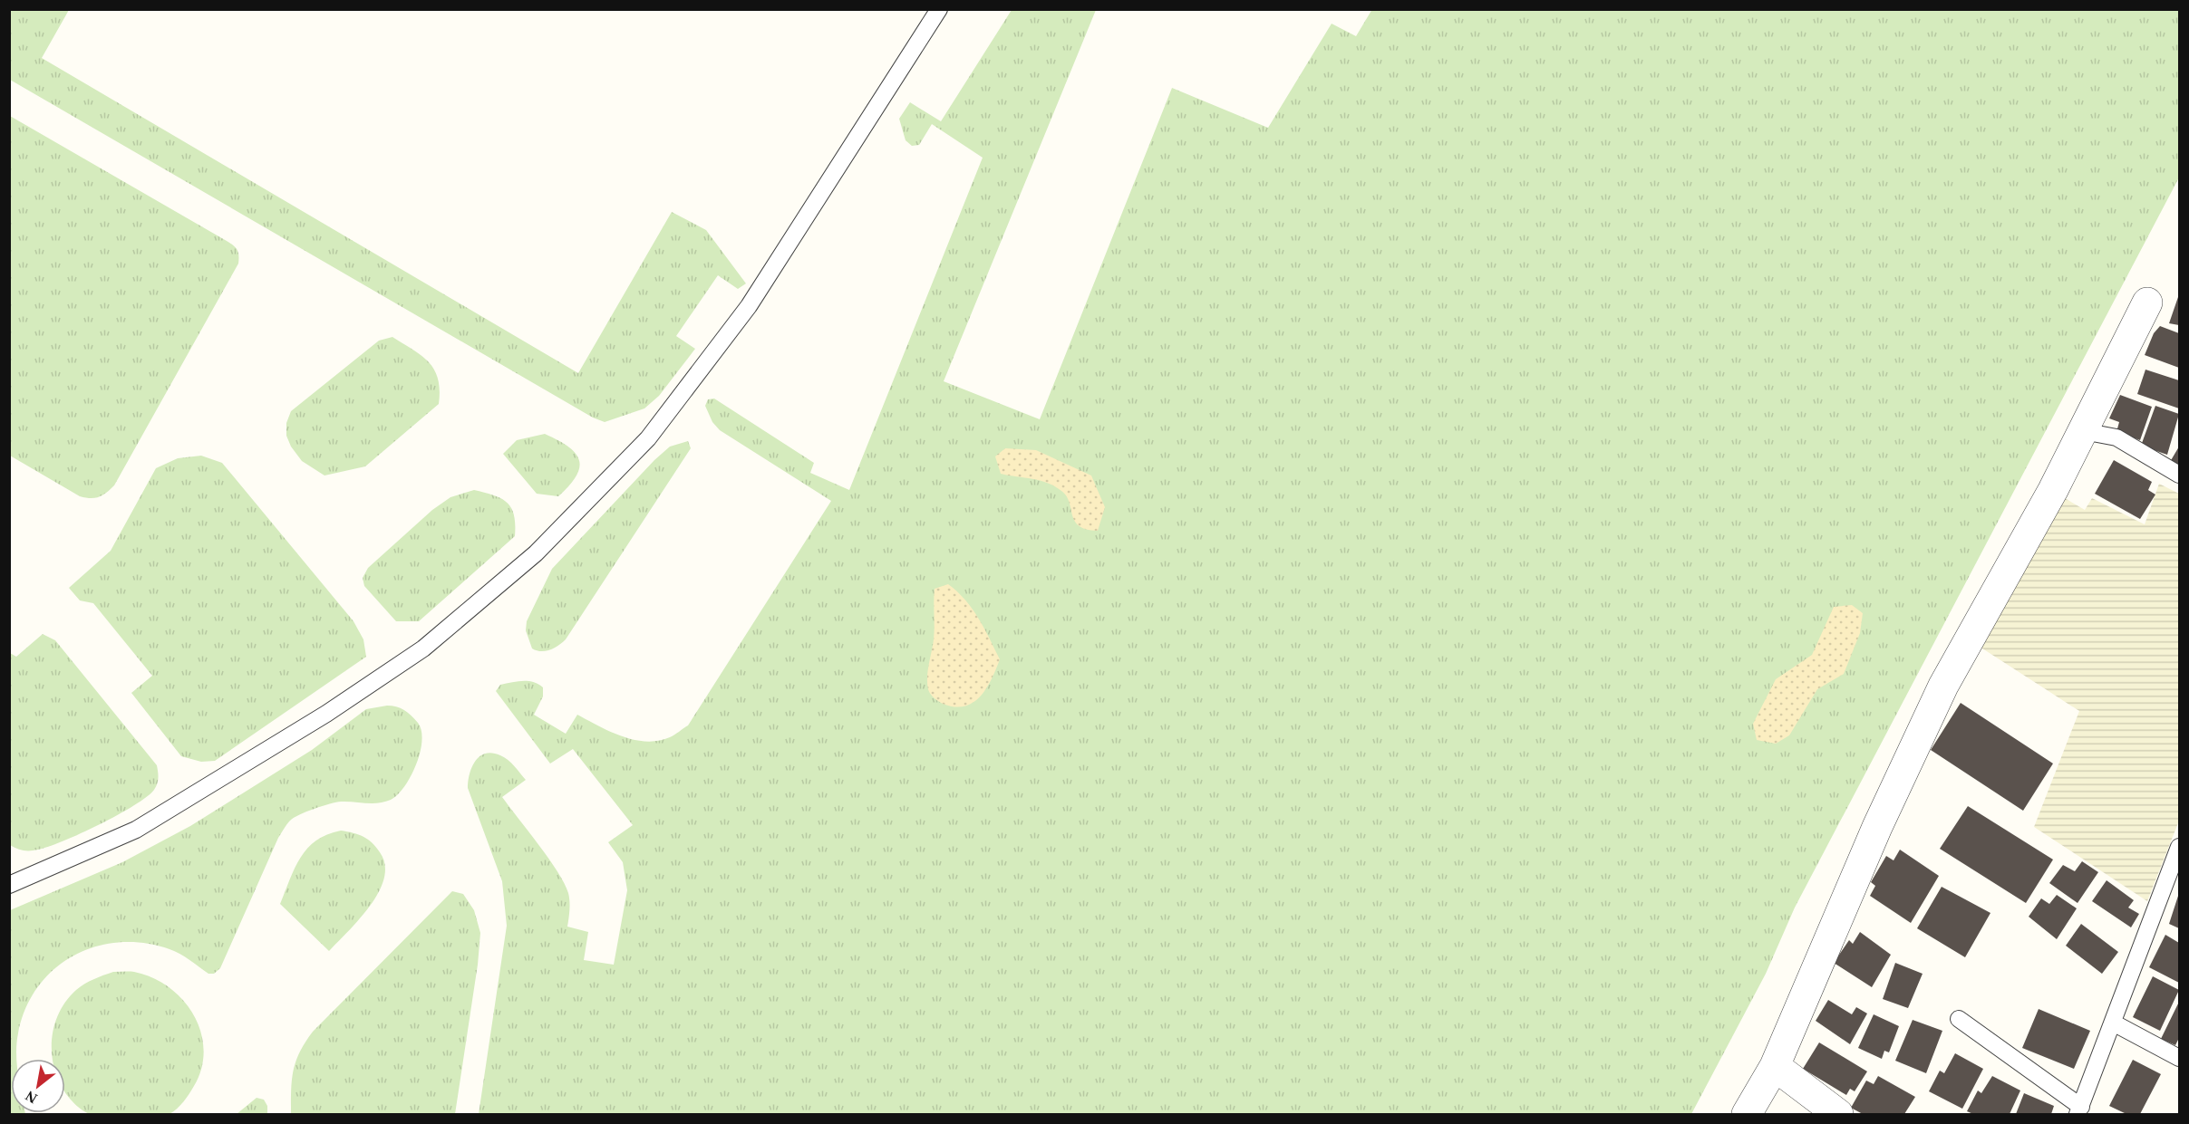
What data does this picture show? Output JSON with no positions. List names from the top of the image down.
{
  "north": "bottom left"
}
